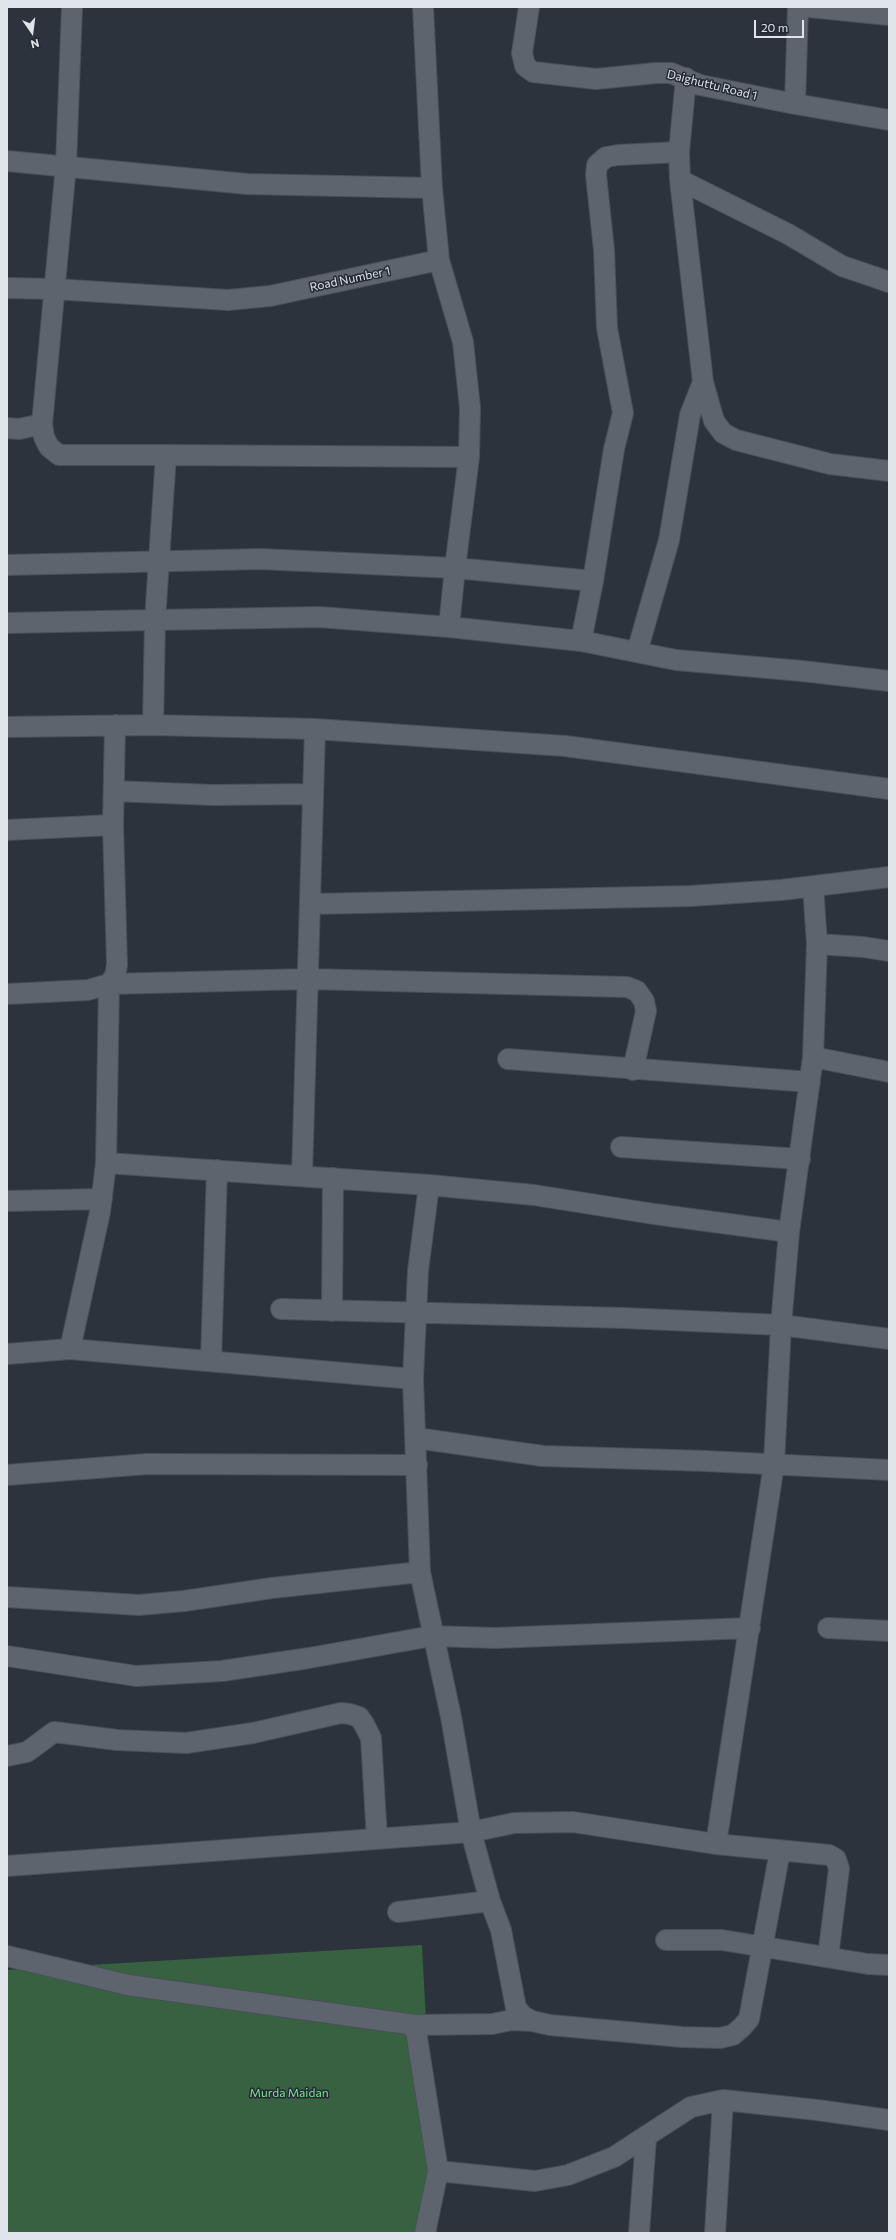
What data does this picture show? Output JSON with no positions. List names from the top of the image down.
{
  "streets": {
    "street": ["Daighuttu Road 1", "Road Number 1"]
  },
  "parks": ["Murda Maidan"],
  "scale_bar": "20 m",
  "north": "bottom"
}
